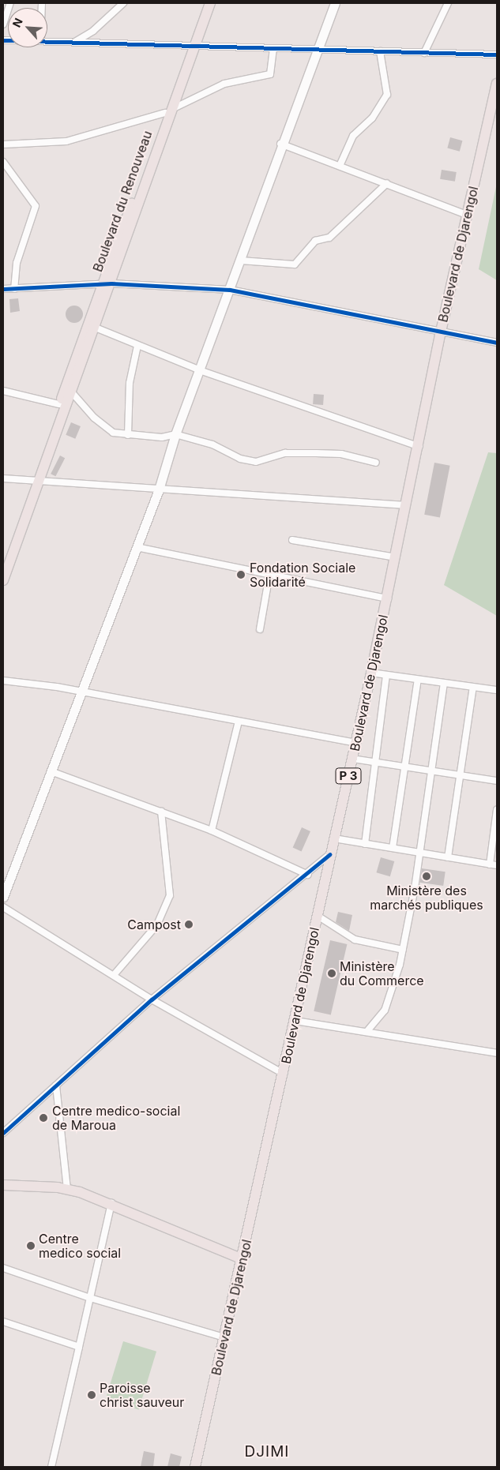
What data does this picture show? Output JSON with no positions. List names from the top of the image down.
{
  "streets": {
    "main road": ["Boulevard du Renouveau", "Boulevard de Djarengol", "P 3"]
  },
  "districts": ["DJIMI"],
  "places": [
    "Fondation Sociale Solidarité",
    "Ministère des marchés publiques",
    "Campost",
    "Ministère du Commerce",
    "Centre medico-social de Maroua",
    "Centre medico social",
    "Paroisse christ sauveur"
  ],
  "north": "top left"
}
